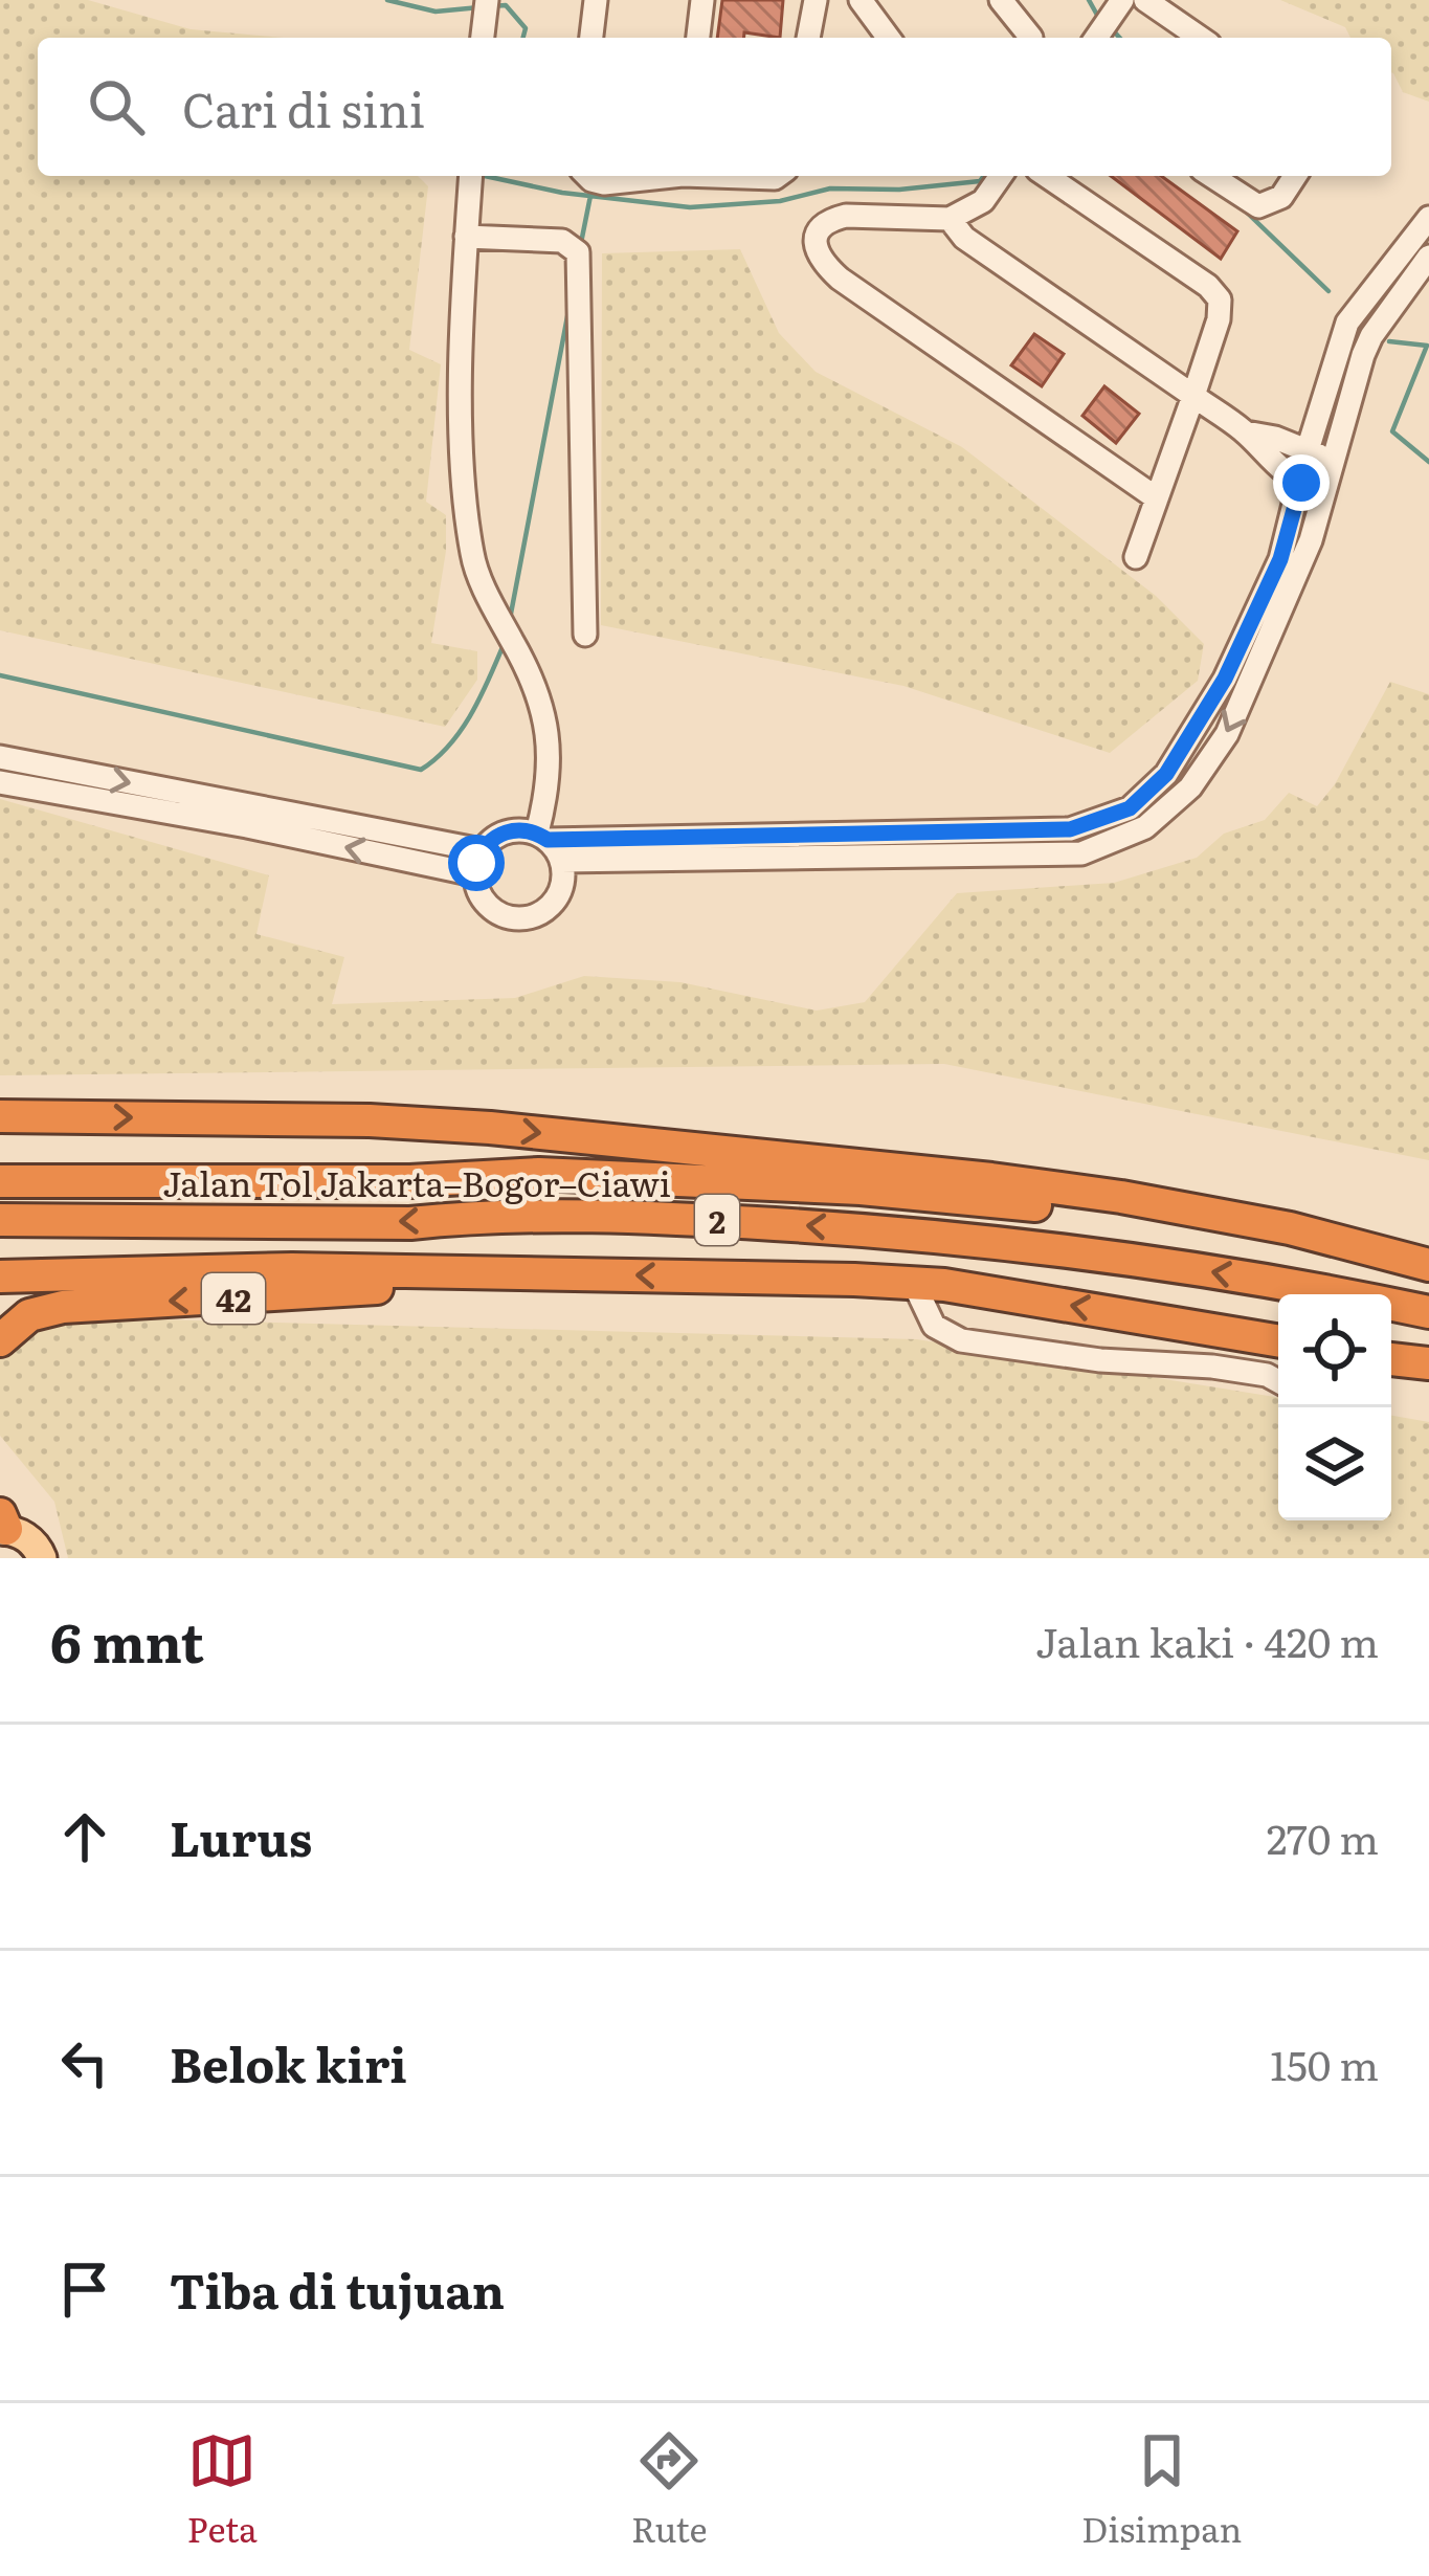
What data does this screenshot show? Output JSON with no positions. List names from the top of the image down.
{
  "streets": {
    "highway": ["Jalan Tol Jakarta–Bogor–Ciawi", "2", "42"]
  },
  "page": {
    "search": "Cari di sini",
    "heading": ["6 mnt", "Jalan kaki · 420 m"],
    "list": [
      ["Lurus", "270 m"],
      ["Belok kiri", "150 m"],
      "Tiba di tujuan"
    ],
    "nav": ["Peta", "Rute", "Disimpan"]
  }
}
